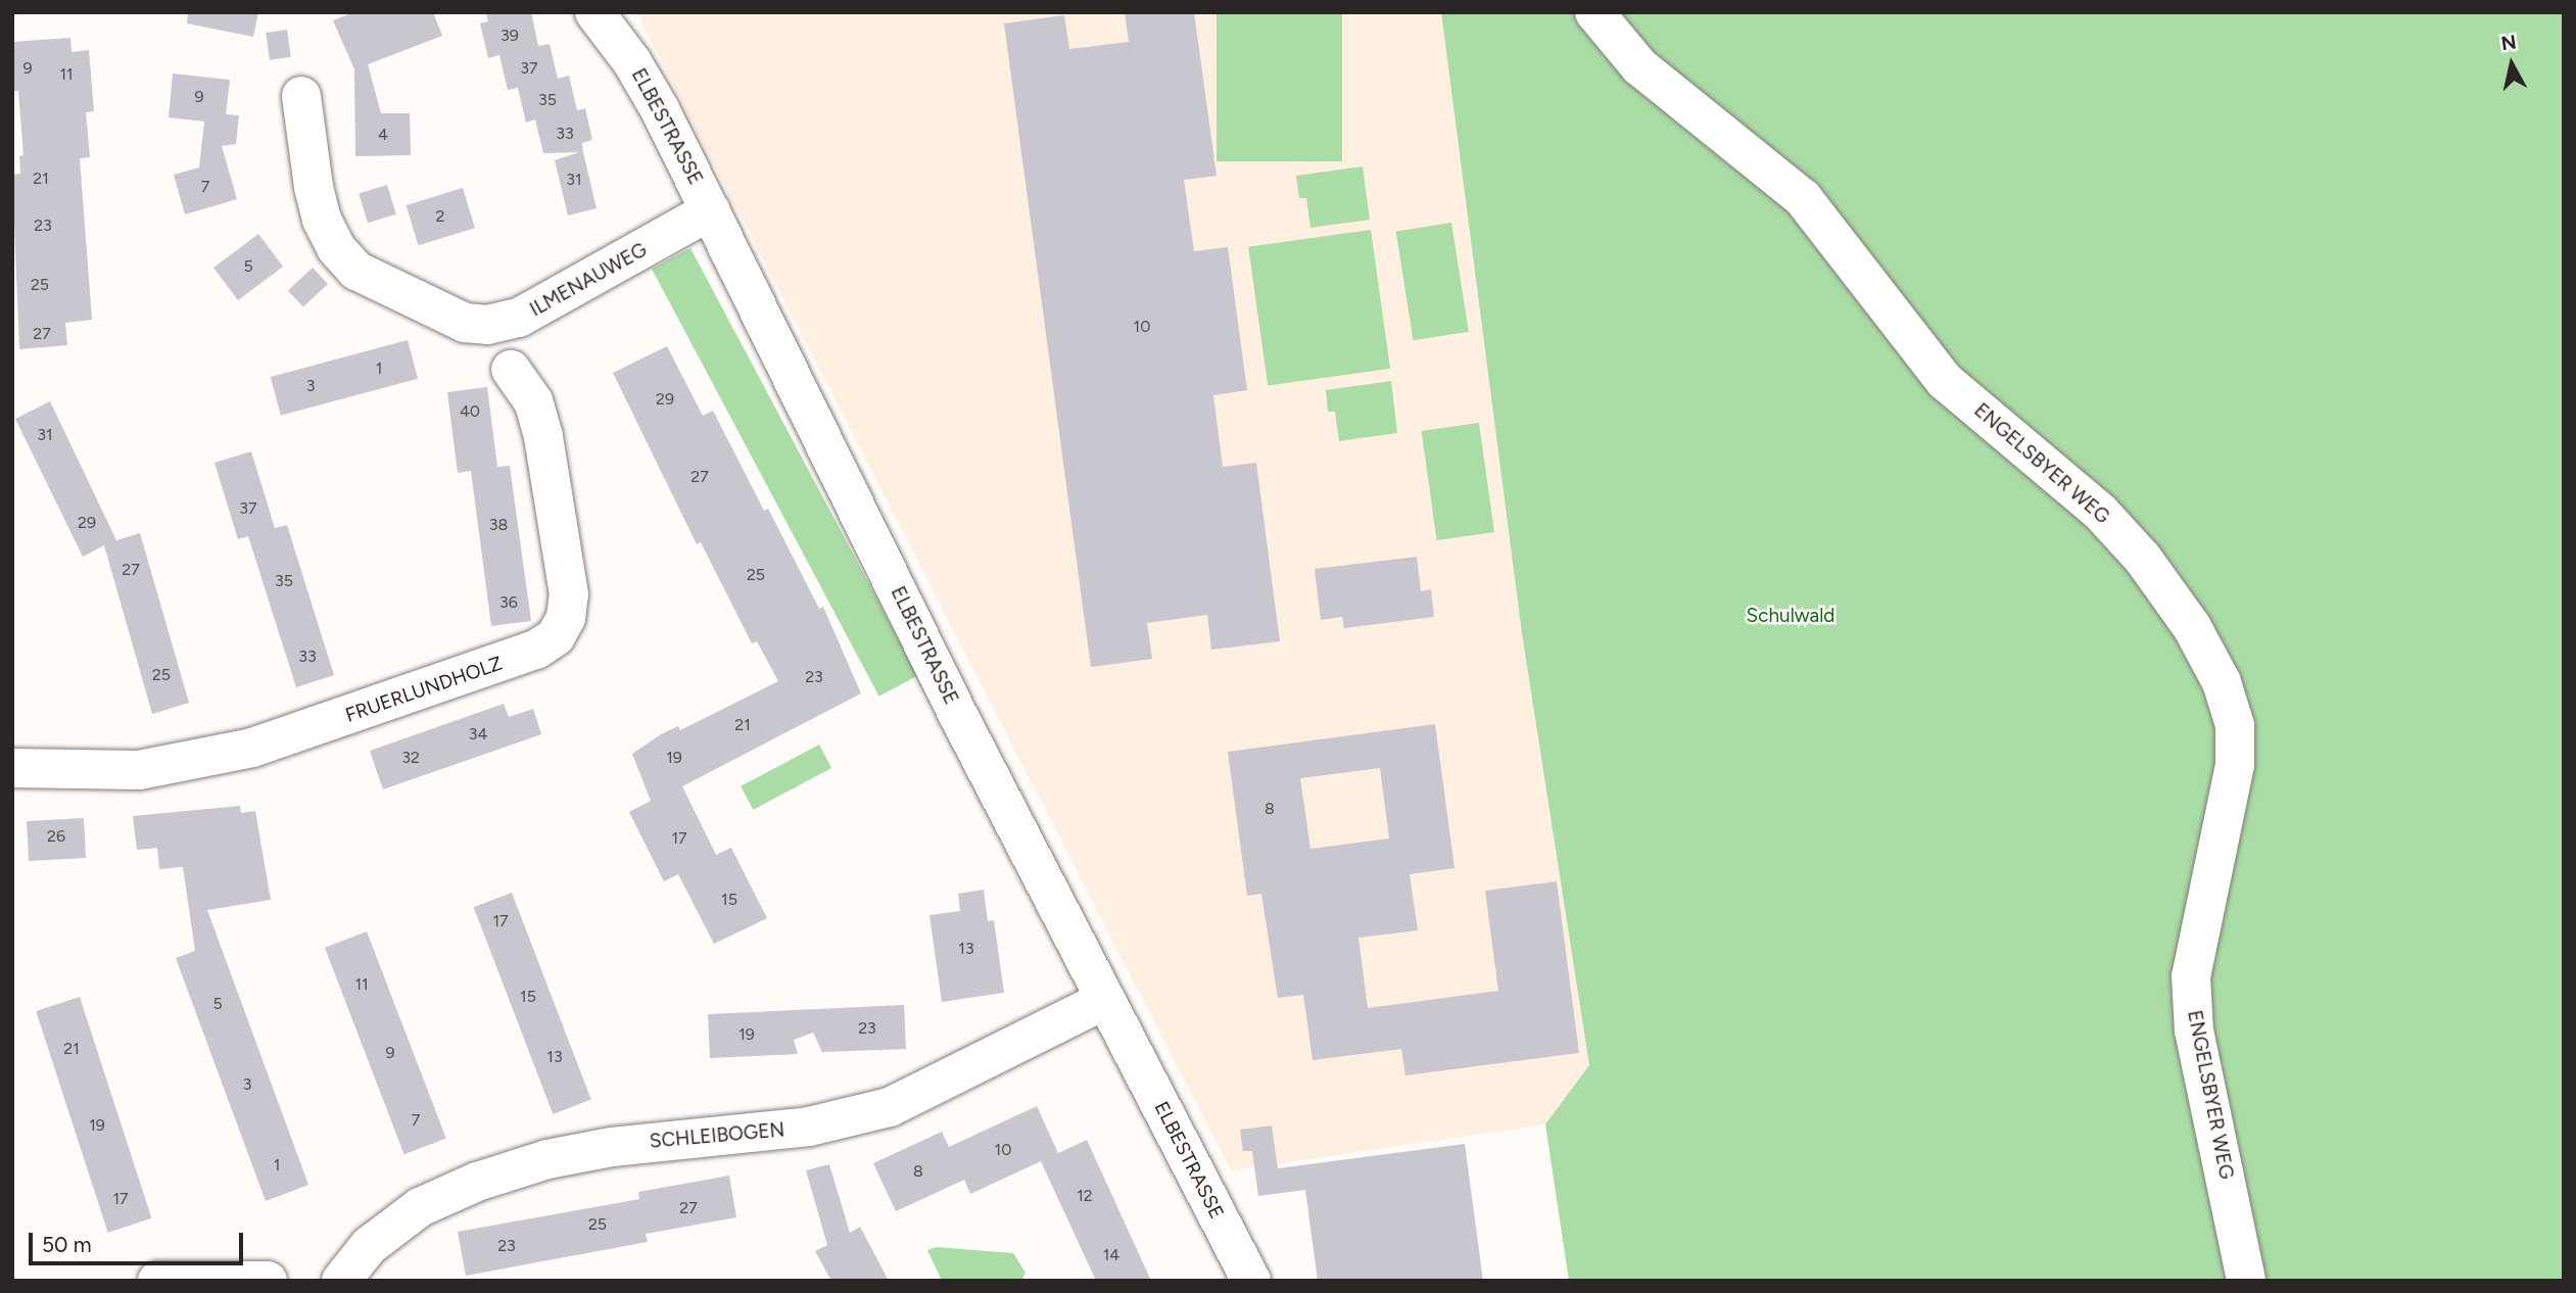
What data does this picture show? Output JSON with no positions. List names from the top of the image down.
{
  "streets": {
    "street": [
      "ELBESTRASSE",
      "ILMENAUWEG",
      "ENGELSBYER WEG",
      "FRUERLUNDHOLZ",
      "SCHLEIBOGEN"
    ]
  },
  "crossings": [
    ["ELBESTRASSE", "ILMENAUWEG"],
    ["ELBESTRASSE", "SCHLEIBOGEN"]
  ],
  "parks": ["Schulwald"],
  "house_numbers": [
    "39",
    "9",
    "37",
    "11",
    "9",
    "35",
    "33",
    "4",
    "21",
    "31",
    "7",
    "2",
    "23",
    "5",
    "25",
    "10",
    "27",
    "1",
    "3",
    "29",
    "40",
    "31",
    "27",
    "37",
    "29",
    "38",
    "27",
    "25",
    "35",
    "36",
    "33",
    "25",
    "23",
    "21",
    "34",
    "32",
    "19",
    "8",
    "26",
    "17",
    "15",
    "17",
    "13",
    "11",
    "15",
    "5",
    "23",
    "19",
    "21",
    "9",
    "13",
    "3",
    "7",
    "19",
    "10",
    "1",
    "8",
    "12",
    "17",
    "27",
    "25",
    "23",
    "14"
  ],
  "scale_bar": "50 m",
  "north": "top"
}
